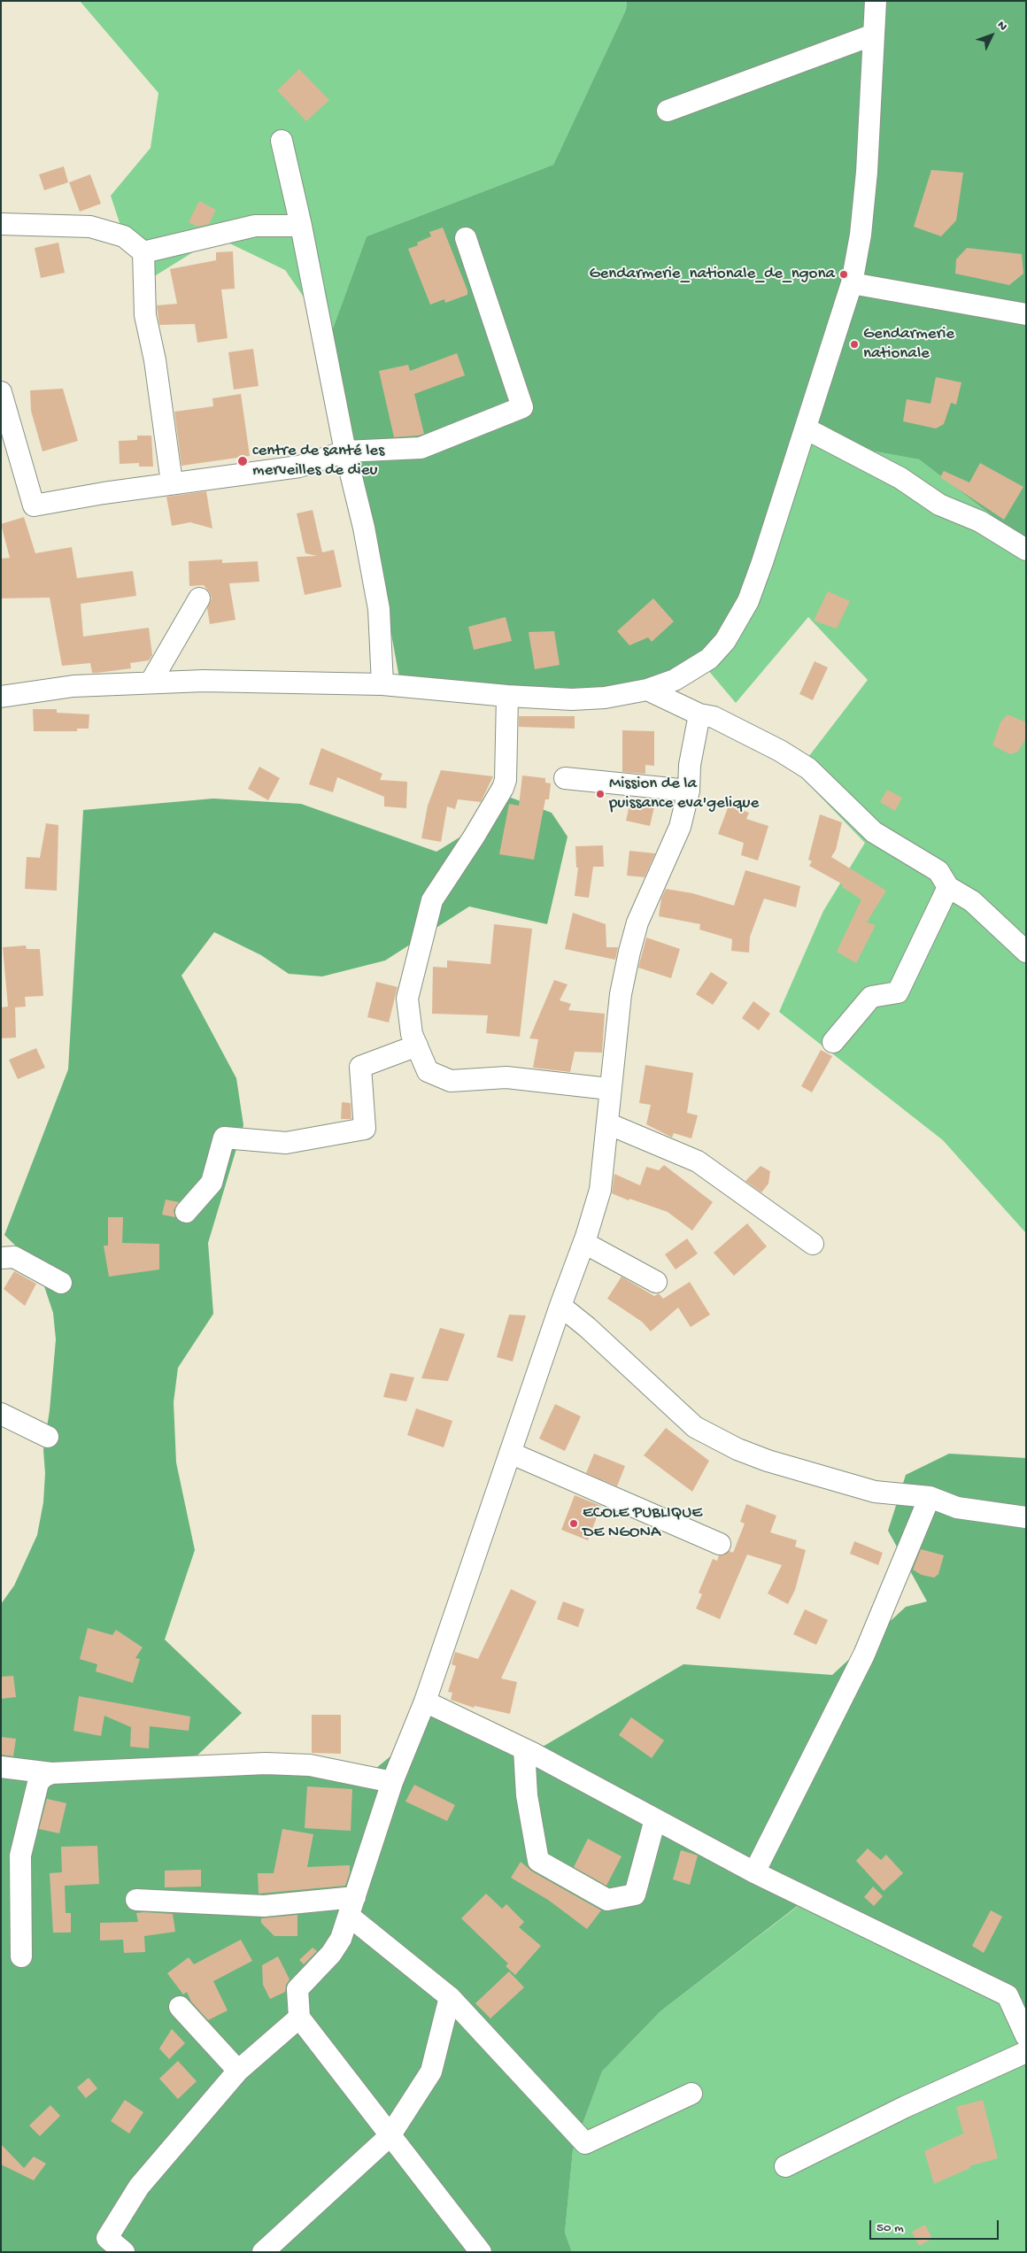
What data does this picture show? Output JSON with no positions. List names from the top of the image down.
{
  "places": [
    "Gendarmerie_nationale_de_ngona",
    "Gendarmerie nationale",
    "centre de santé les merveilles de dieu",
    "Mission de la puissance eva'gelique",
    "ECOLE PUBLIQUE DE NGONA"
  ],
  "scale_bar": "50 m",
  "north": "top right"
}
